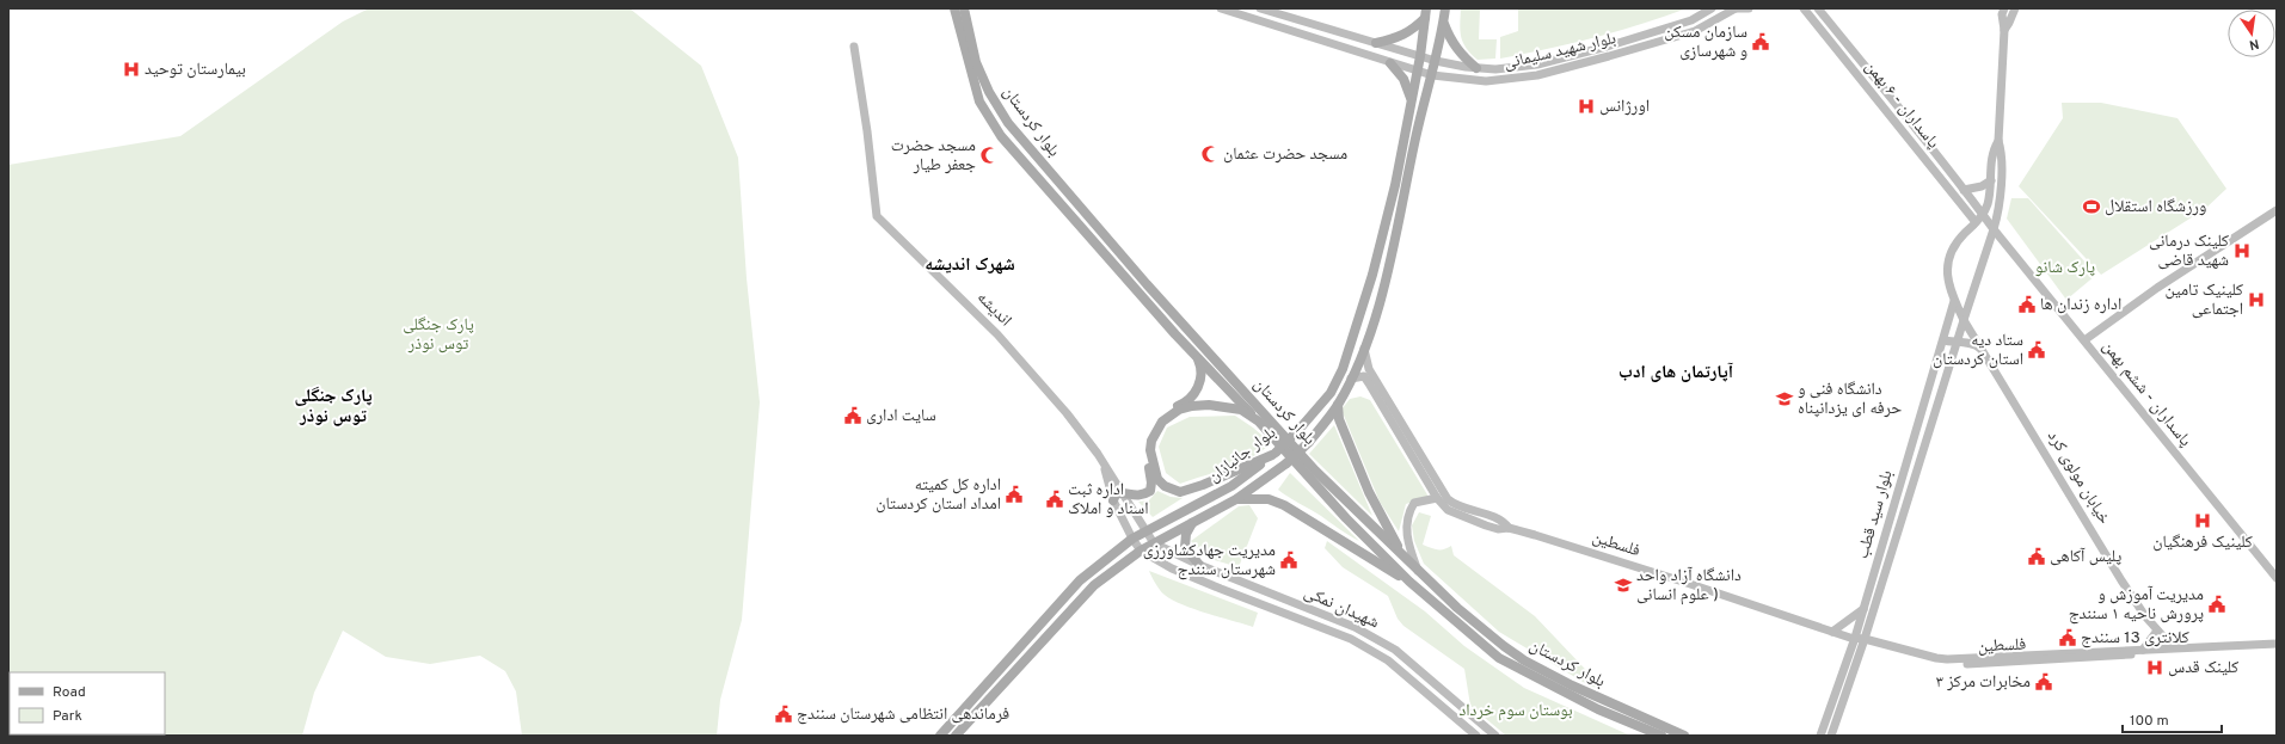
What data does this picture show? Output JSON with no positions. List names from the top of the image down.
{
  "streets": {
    "main road": [
      "بلوار شهید سلیمانی",
      "پاسداران - ۶ بهمن",
      "بلوار کردستان",
      "اندیشه",
      "پاسداران - ششم بهمن",
      "بلوار جانبازان",
      "خیابان مولوی کرد",
      "بلوار سید قطب",
      "فلسطین",
      "شهیدان نمکی"
    ]
  },
  "crossings": [
    ["بلوار شهید سلیمانی", "بلوار جانبازان"],
    ["پاسداران - ۶ بهمن", "پاسداران - ششم بهمن"],
    ["بلوار کردستان", "بلوار جانبازان"],
    ["اندیشه", "بلوار جانبازان"],
    ["اندیشه", "شهیدان نمکی"],
    ["پاسداران - ششم بهمن", "بلوار سید قطب"],
    ["بلوار جانبازان", "فلسطین"],
    ["بلوار جانبازان", "شهیدان نمکی"],
    ["خیابان مولوی کرد", "بلوار سید قطب"],
    ["خیابان مولوی کرد", "فلسطین"],
    ["بلوار سید قطب", "فلسطین"]
  ],
  "districts": ["شهرک اندیشه", "آپارتمان های ادب", "پارک جنگلی توس نوذر"],
  "parks": ["پارک شانو", "پارک جنگلی توس نوذر", "بوستان سوم خرداد"],
  "places": {
    "public building": [
      "سازمان مسکن و شهرسازی",
      "اداره زندان ها",
      "ستاد دیه استان کردستان",
      "سایت اداری",
      "اداره کل کمیته امداد استان کردستان",
      "اداره ثبت اسناد و املاک",
      "پلیس آکاهی",
      "مدیریت جهادکشاورزی شهرستان سنندج",
      "مدیریت آموزش و پرورش ناحیه ۱ سنندج",
      "کلانتری 13 سنندج",
      "مخابرات مرکز ۳",
      "فرماندهی انتظامی شهرستان سنندج"
    ],
    "hospital": [
      "بیمارستان توحید",
      "اورژانس",
      "کلینک درمانی شهید قاضی",
      "کلینیک تامین اجتماعی",
      "کلینیک فرهنگیان",
      "کلینک قدس"
    ],
    "mosque": ["مسجد حضرت عثمان", "مسجد حضرت جعفر طیار"],
    "sports": ["ورزشگاه استقلال"],
    "school or university": ["دانشگاه فنی و حرفه ای یزدانپناه", "دانشگاه آزاد واحد علوم انسانی )"]
  },
  "legend": ["Road", "Park"],
  "scale_bar": "100 m",
  "north": "bottom"
}
